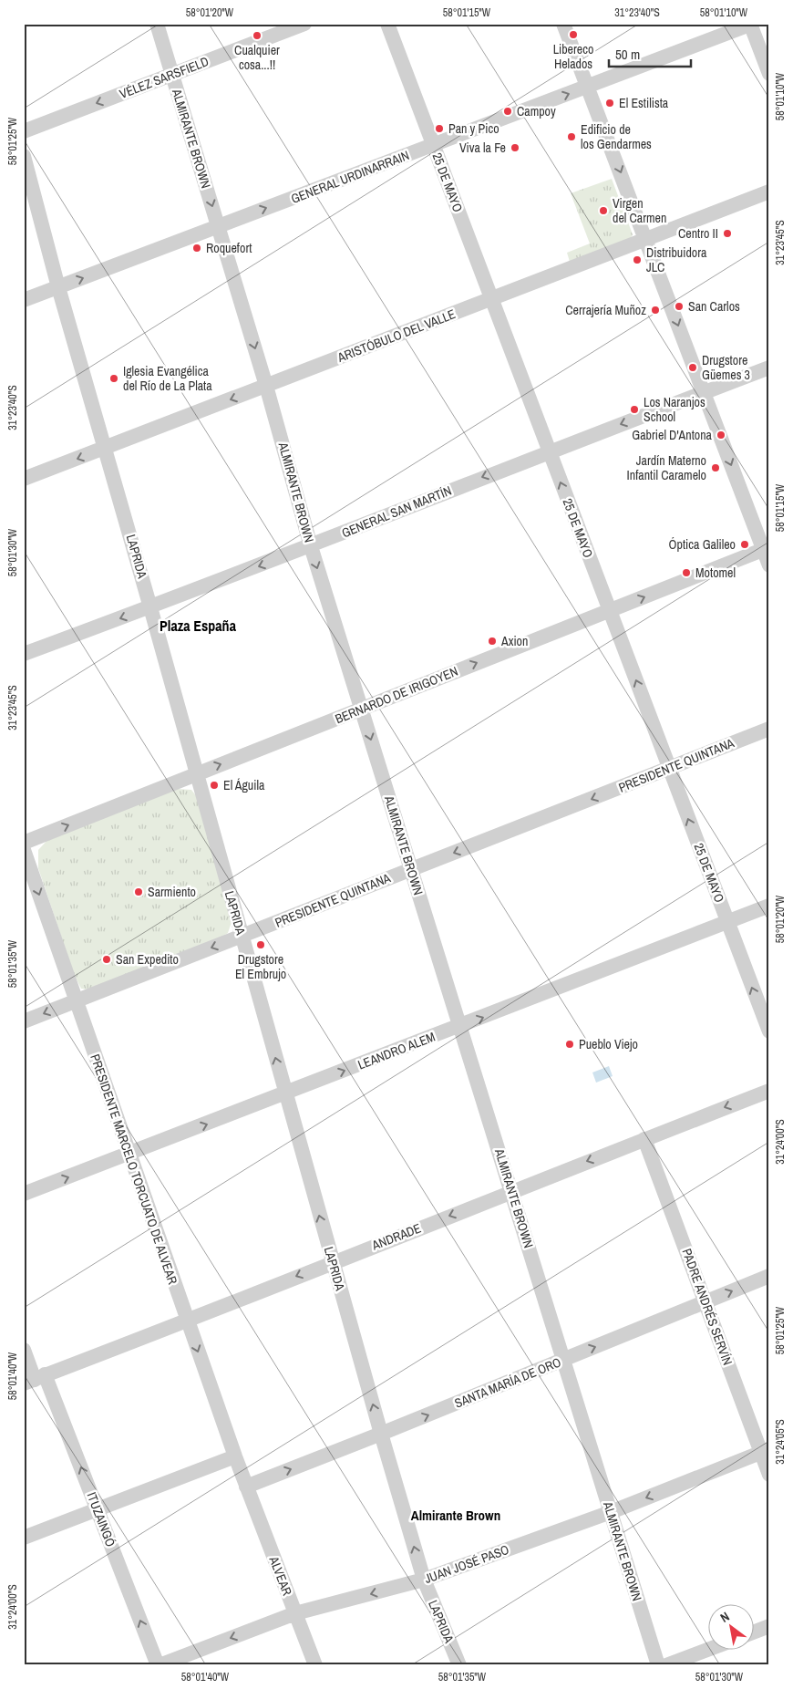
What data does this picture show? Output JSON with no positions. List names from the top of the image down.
{
  "streets": {
    "street": [
      "VÉLEZ SARSFIELD",
      "ALMIRANTE BROWN",
      "GENERAL URDINARRAIN",
      "25 DE MAYO",
      "ARISTÓBULO DEL VALLE",
      "GENERAL SAN MARTÍN",
      "LAPRIDA",
      "BERNARDO DE IRIGOYEN",
      "PRESIDENTE QUINTANA",
      "LEANDRO ALEM",
      "PRESIDENTE MARCELO TORCUATO DE ALVEAR",
      "ANDRADE",
      "PADRE ANDRÉS SERVÍN",
      "SANTA MARÍA DE ORO",
      "ITUZAINGÓ",
      "JUAN JOSÉ PASO",
      "ALVEAR"
    ]
  },
  "crossings": [
    ["VÉLEZ SARSFIELD", "ALMIRANTE BROWN"],
    ["ALMIRANTE BROWN", "GENERAL URDINARRAIN"],
    ["ALMIRANTE BROWN", "ARISTÓBULO DEL VALLE"],
    ["ALMIRANTE BROWN", "GENERAL SAN MARTÍN"],
    ["ALMIRANTE BROWN", "BERNARDO DE IRIGOYEN"],
    ["ALMIRANTE BROWN", "PRESIDENTE QUINTANA"],
    ["ALMIRANTE BROWN", "LEANDRO ALEM"],
    ["ALMIRANTE BROWN", "ANDRADE"],
    ["ALMIRANTE BROWN", "SANTA MARÍA DE ORO"],
    ["ALMIRANTE BROWN", "JUAN JOSÉ PASO"],
    ["GENERAL URDINARRAIN", "25 DE MAYO"],
    ["GENERAL URDINARRAIN", "LAPRIDA"],
    ["25 DE MAYO", "ARISTÓBULO DEL VALLE"],
    ["25 DE MAYO", "GENERAL SAN MARTÍN"],
    ["25 DE MAYO", "BERNARDO DE IRIGOYEN"],
    ["25 DE MAYO", "PRESIDENTE QUINTANA"],
    ["25 DE MAYO", "LEANDRO ALEM"],
    ["ARISTÓBULO DEL VALLE", "LAPRIDA"],
    ["GENERAL SAN MARTÍN", "LAPRIDA"],
    ["LAPRIDA", "BERNARDO DE IRIGOYEN"],
    ["LAPRIDA", "PRESIDENTE QUINTANA"],
    ["LAPRIDA", "LEANDRO ALEM"],
    ["LAPRIDA", "ANDRADE"],
    ["LAPRIDA", "SANTA MARÍA DE ORO"],
    ["LAPRIDA", "JUAN JOSÉ PASO"],
    ["PRESIDENTE QUINTANA", "PRESIDENTE MARCELO TORCUATO DE ALVEAR"],
    ["LEANDRO ALEM", "PRESIDENTE MARCELO TORCUATO DE ALVEAR"],
    ["PRESIDENTE MARCELO TORCUATO DE ALVEAR", "ANDRADE"],
    ["PRESIDENTE MARCELO TORCUATO DE ALVEAR", "SANTA MARÍA DE ORO"],
    ["PRESIDENTE MARCELO TORCUATO DE ALVEAR", "ALVEAR"],
    ["ANDRADE", "PADRE ANDRÉS SERVÍN"],
    ["ANDRADE", "ITUZAINGÓ"],
    ["PADRE ANDRÉS SERVÍN", "SANTA MARÍA DE ORO"],
    ["PADRE ANDRÉS SERVÍN", "JUAN JOSÉ PASO"],
    ["SANTA MARÍA DE ORO", "ALVEAR"],
    ["ITUZAINGÓ", "JUAN JOSÉ PASO"],
    ["JUAN JOSÉ PASO", "ALVEAR"]
  ],
  "one_way": [
    "VÉLEZ SARSFIELD",
    "ALMIRANTE BROWN",
    "GENERAL URDINARRAIN",
    "25 DE MAYO",
    "GENERAL SAN MARTÍN",
    "LAPRIDA",
    "BERNARDO DE IRIGOYEN",
    "PRESIDENTE QUINTANA",
    "LEANDRO ALEM",
    "PRESIDENTE MARCELO TORCUATO DE ALVEAR",
    "ANDRADE",
    "SANTA MARÍA DE ORO",
    "ITUZAINGÓ",
    "JUAN JOSÉ PASO"
  ],
  "districts": ["Plaza España", "Almirante Brown"],
  "places": [
    "Libereco Helados",
    "Cualquier cosa...!!",
    "El Estilista",
    "Campoy",
    "Pan y Pico",
    "Edificio de los Gendarmes",
    "Viva la Fe",
    "Virgen del Carmen",
    "Centro II",
    "Roquefort",
    "Distribuidora JLC",
    "San Carlos",
    "Cerrajería Muñoz",
    "Drugstore Güemes 3",
    "Iglesia Evangélica del Río de La Plata",
    "Los Naranjos School",
    "Gabriel D'Antona",
    "Jardín Materno Infantil Caramelo",
    "Óptica Galileo",
    "Motomel",
    "Axion",
    "El Águila",
    "Sarmiento",
    "Drugstore El Embrujo",
    "San Expedito",
    "Pueblo Viejo"
  ],
  "scale_bar": "50 m",
  "north": "top left",
  "coordinates": [
    "58°01'20\"W",
    "58°01'15\"W",
    "31°23'40\"S",
    "58°01'10\"W",
    "58°01'25\"W",
    "31°23'45\"S",
    "58°01'30\"W",
    "58°01'35\"W",
    "31°24'00\"S",
    "58°01'40\"W",
    "31°24'05\"S"
  ]
}
